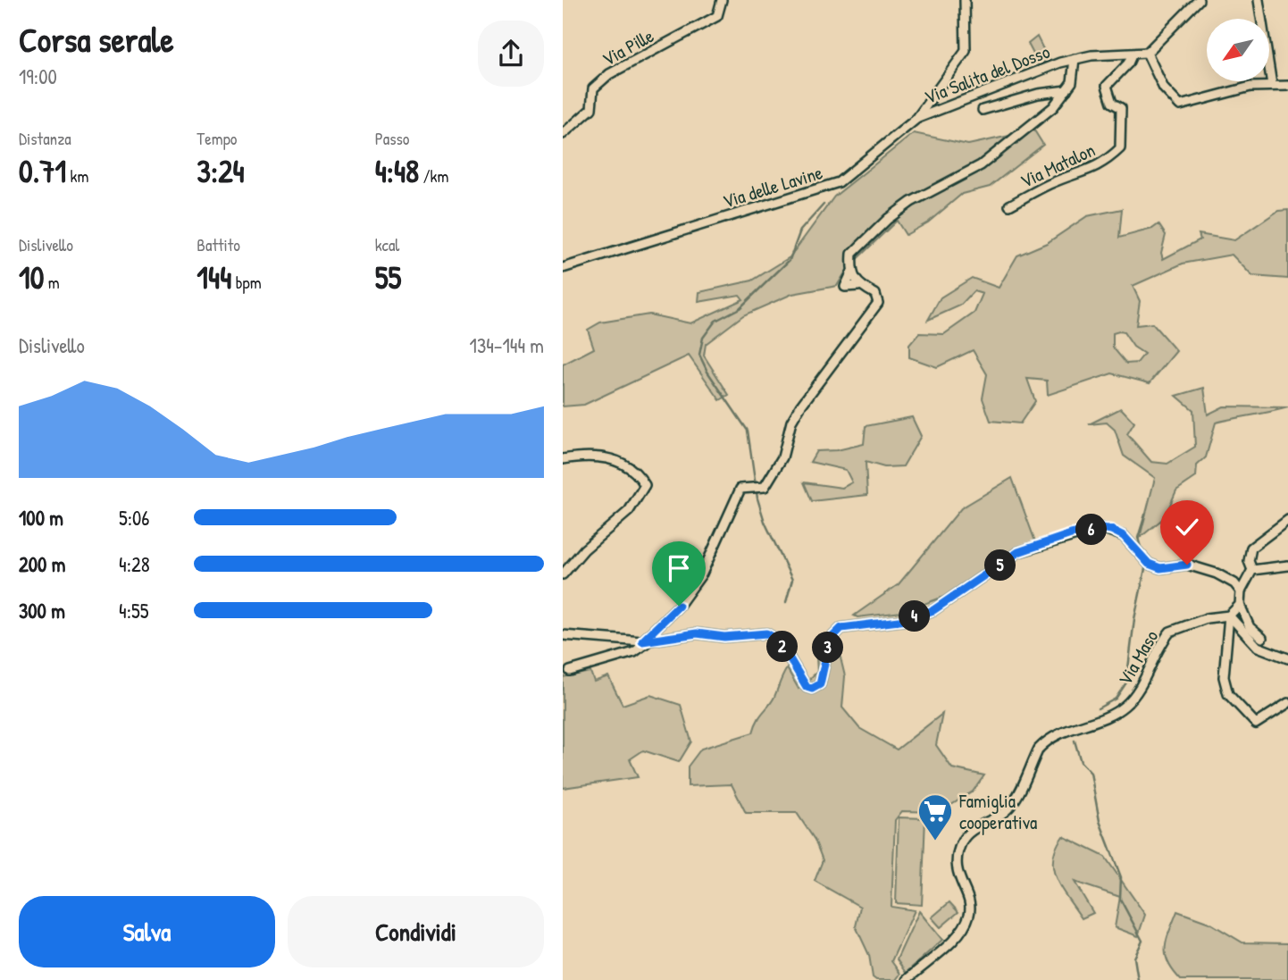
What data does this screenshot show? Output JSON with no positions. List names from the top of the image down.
{
  "streets": {
    "street": [
      "Via Pille",
      "Via Salita del Dosso",
      "Via Matalon",
      "Via delle Lavine",
      "Via Maso"
    ]
  },
  "crossings": [
    ["Via Salita del Dosso", "Via delle Lavine"]
  ],
  "places": {
    "supermarket": ["Famiglia cooperativa"]
  },
  "north": "bottom left",
  "page": {
    "heading": ["Corsa serale", "19:00"],
    "stats": [
      ["Distanza", "0.71 km"],
      ["Tempo", "3:24"],
      ["Passo", "4:48 /km"],
      ["Dislivello", "10 m"],
      ["Battito", "144 bpm"],
      ["kcal", "55"]
    ],
    "chart": ["Dislivello", "134–144 m"],
    "list": [
      {
        "name": "100 m",
        "note": "5:06"
      },
      {
        "name": "200 m",
        "note": "4:28"
      },
      {
        "name": "300 m",
        "note": "4:55"
      }
    ],
    "pins": [
      "6",
      "5",
      "4",
      "2",
      "3"
    ],
    "buttons": ["Salva", "Condividi"]
  }
}
